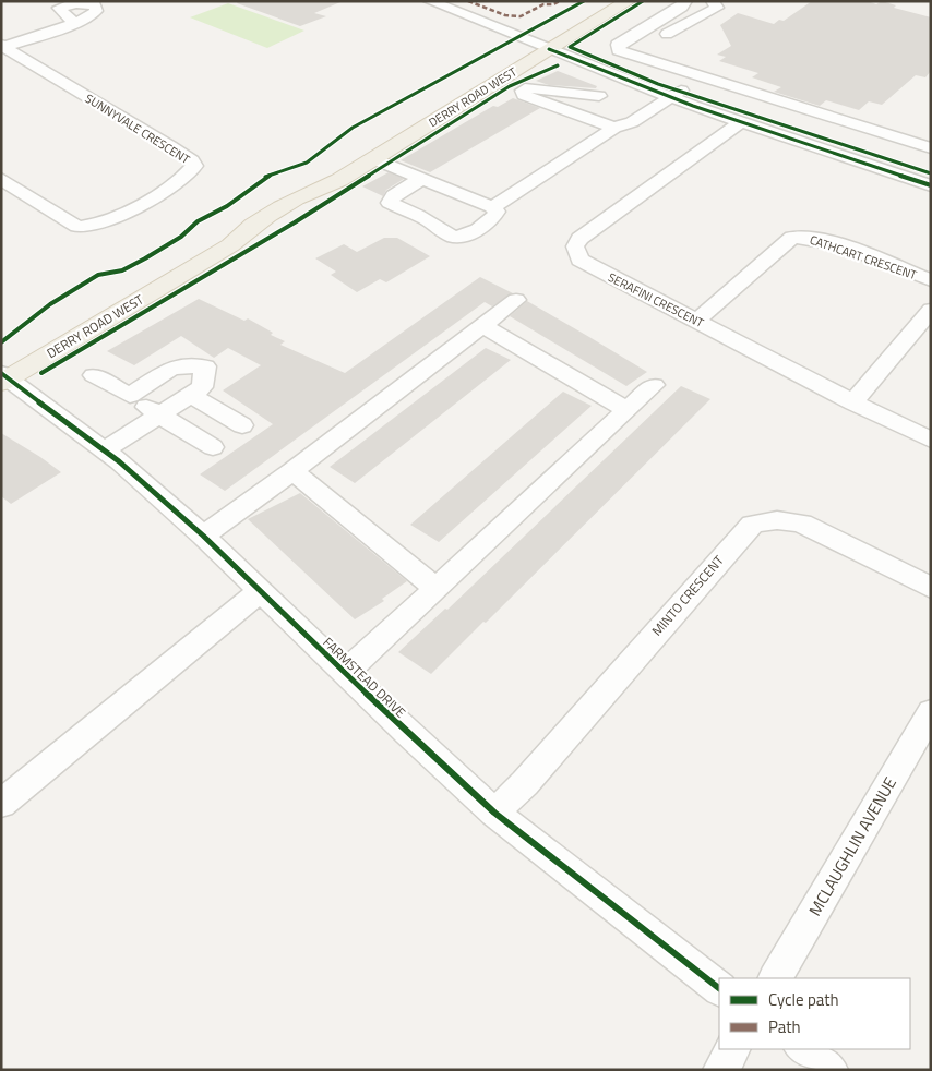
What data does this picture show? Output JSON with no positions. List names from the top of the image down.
{
  "streets": {
    "main road": ["DERRY ROAD WEST"],
    "street": [
      "SUNNYVALE CRESCENT",
      "CATHCART CRESCENT",
      "SERAFINI CRESCENT",
      "MINTO CRESCENT",
      "FARMSTEAD DRIVE",
      "MCLAUGHLIN AVENUE"
    ]
  },
  "crossings": [
    ["DERRY ROAD WEST", "FARMSTEAD DRIVE"],
    ["CATHCART CRESCENT", "SERAFINI CRESCENT"],
    ["MINTO CRESCENT", "FARMSTEAD DRIVE"]
  ],
  "legend": ["Cycle path", "Path"]
}
